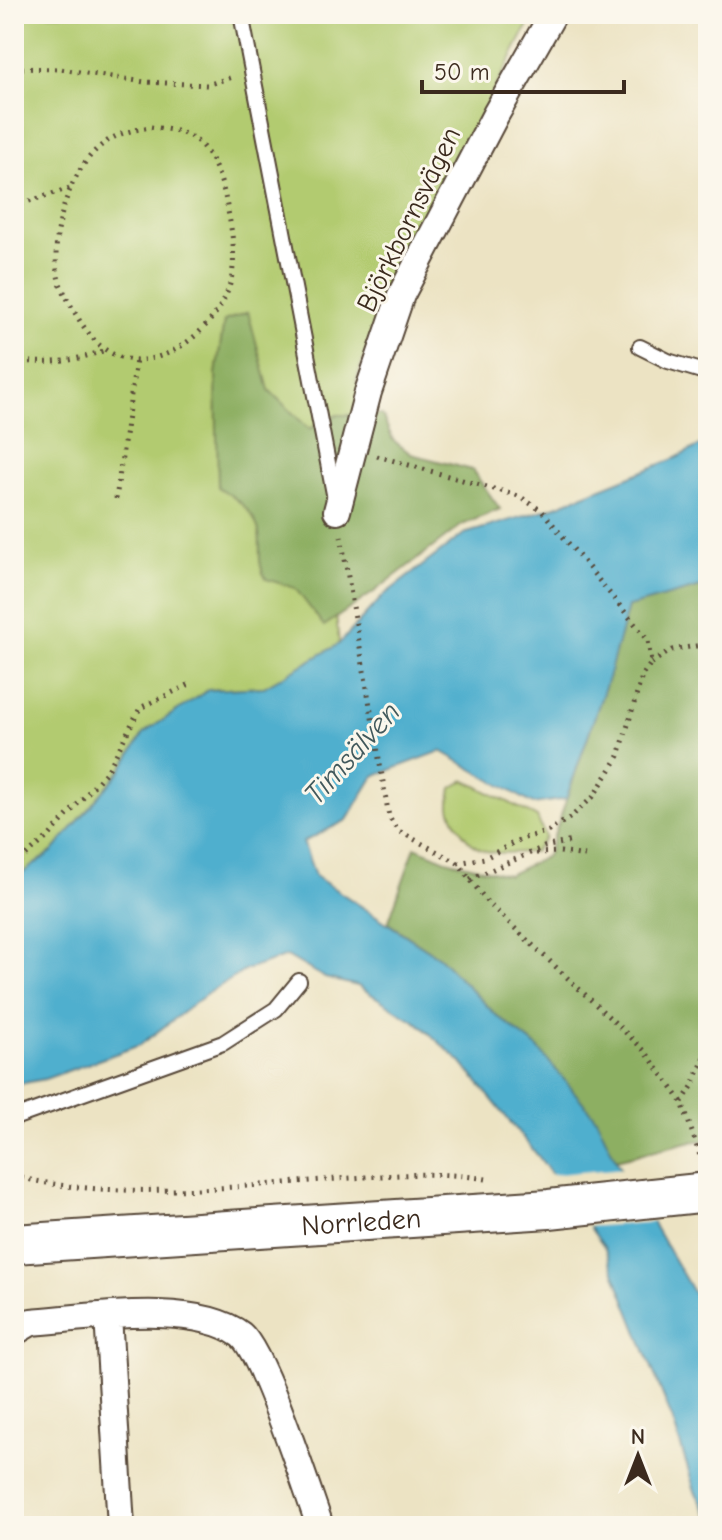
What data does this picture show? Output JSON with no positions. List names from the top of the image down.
{
  "streets": {
    "street": ["Björkbornsvägen", "Norrleden"]
  },
  "water": ["Timsälven"],
  "scale_bar": "50 m",
  "north": "top"
}
